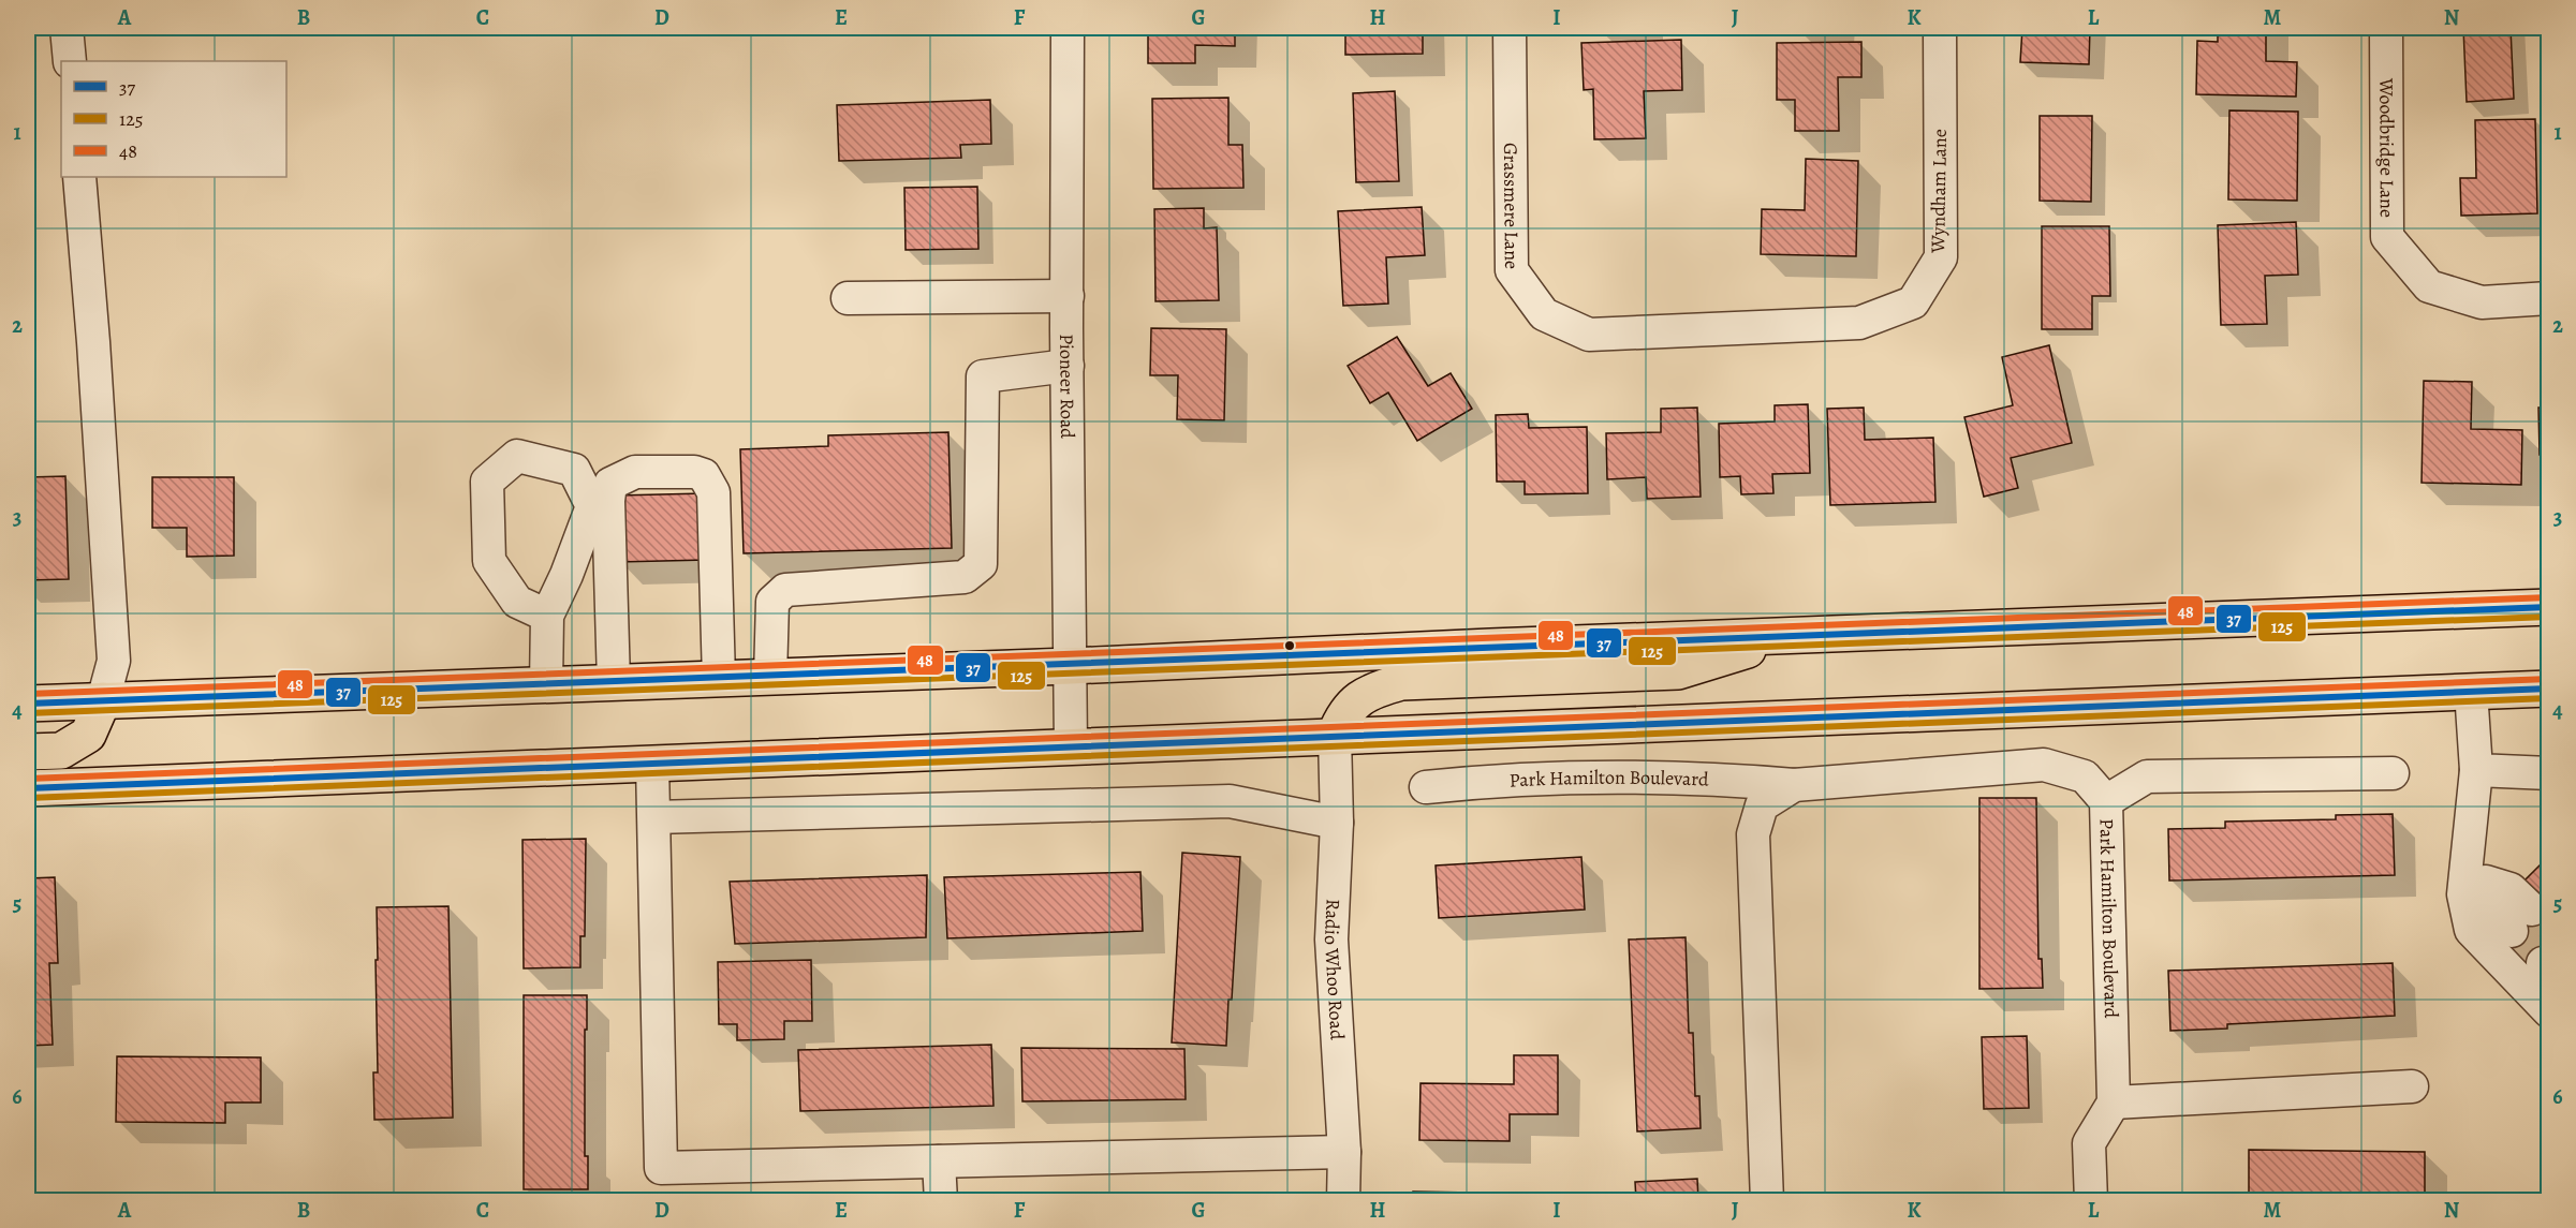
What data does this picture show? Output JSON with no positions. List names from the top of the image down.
{
  "streets": {
    "street": [
      "Woodbridge Lane",
      "Wyndham Lane",
      "Grassmere Lane",
      "Pioneer Road",
      "Park Hamilton Boulevard",
      "Radio Whoo Road"
    ]
  },
  "crossings": [
    ["Wyndham Lane", "Grassmere Lane"]
  ],
  "lines": ["transit line 48", "transit line 37", "transit line 125"],
  "legend": ["37", "125", "48"],
  "grid": {
    "columns": [
      "A",
      "B",
      "C",
      "D",
      "E",
      "F",
      "G",
      "H",
      "I",
      "J",
      "K",
      "L",
      "M",
      "N"
    ],
    "rows": [
      "1",
      "2",
      "3",
      "4",
      "5",
      "6"
    ]
  }
}
